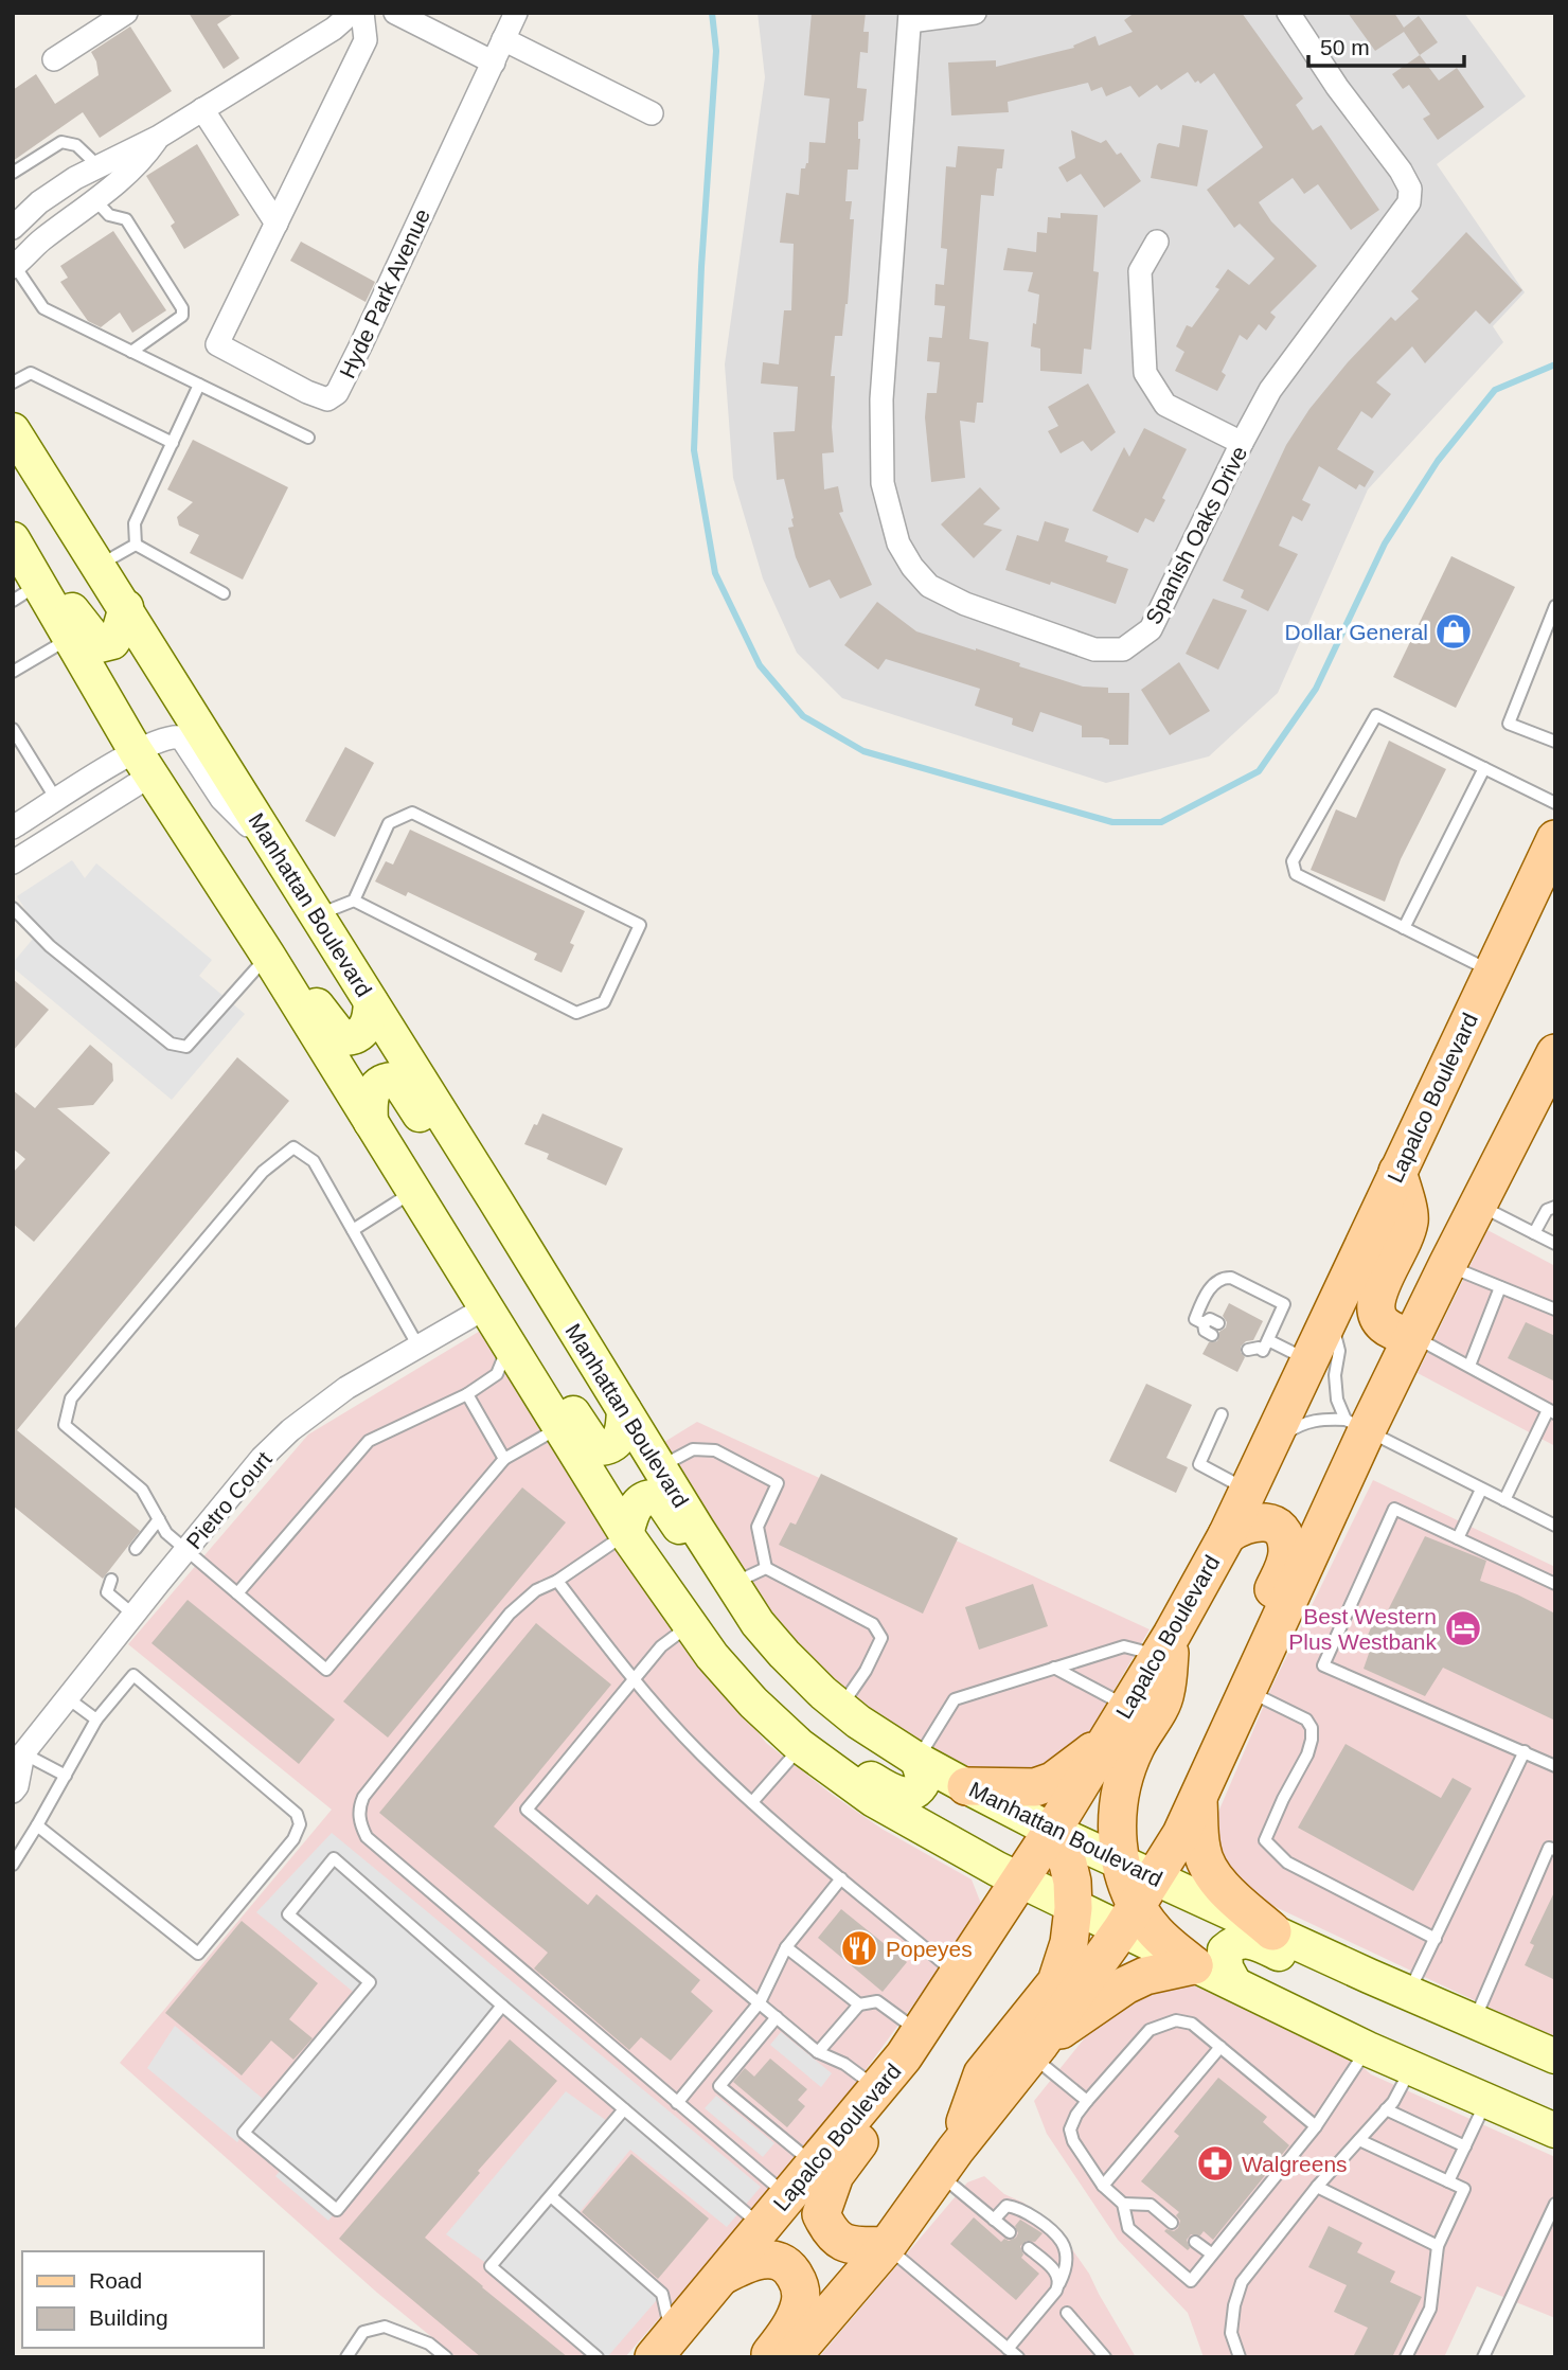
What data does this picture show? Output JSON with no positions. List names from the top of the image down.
{
  "streets": {
    "main road": ["Lapalco Boulevard"],
    "street": [
      "Hyde Park Avenue",
      "Spanish Oaks Drive",
      "Manhattan Boulevard",
      "Pietro Court"
    ]
  },
  "crossings": [
    ["Manhattan Boulevard", "Lapalco Boulevard"],
    ["Manhattan Boulevard", "Pietro Court"]
  ],
  "places": {
    "shop": ["Dollar General"],
    "hotel": ["Best Western Plus Westbank"],
    "restaurant": ["Popeyes"],
    "pharmacy": ["Walgreens"]
  },
  "legend": ["Road", "Building"],
  "scale_bar": "50 m"
}
